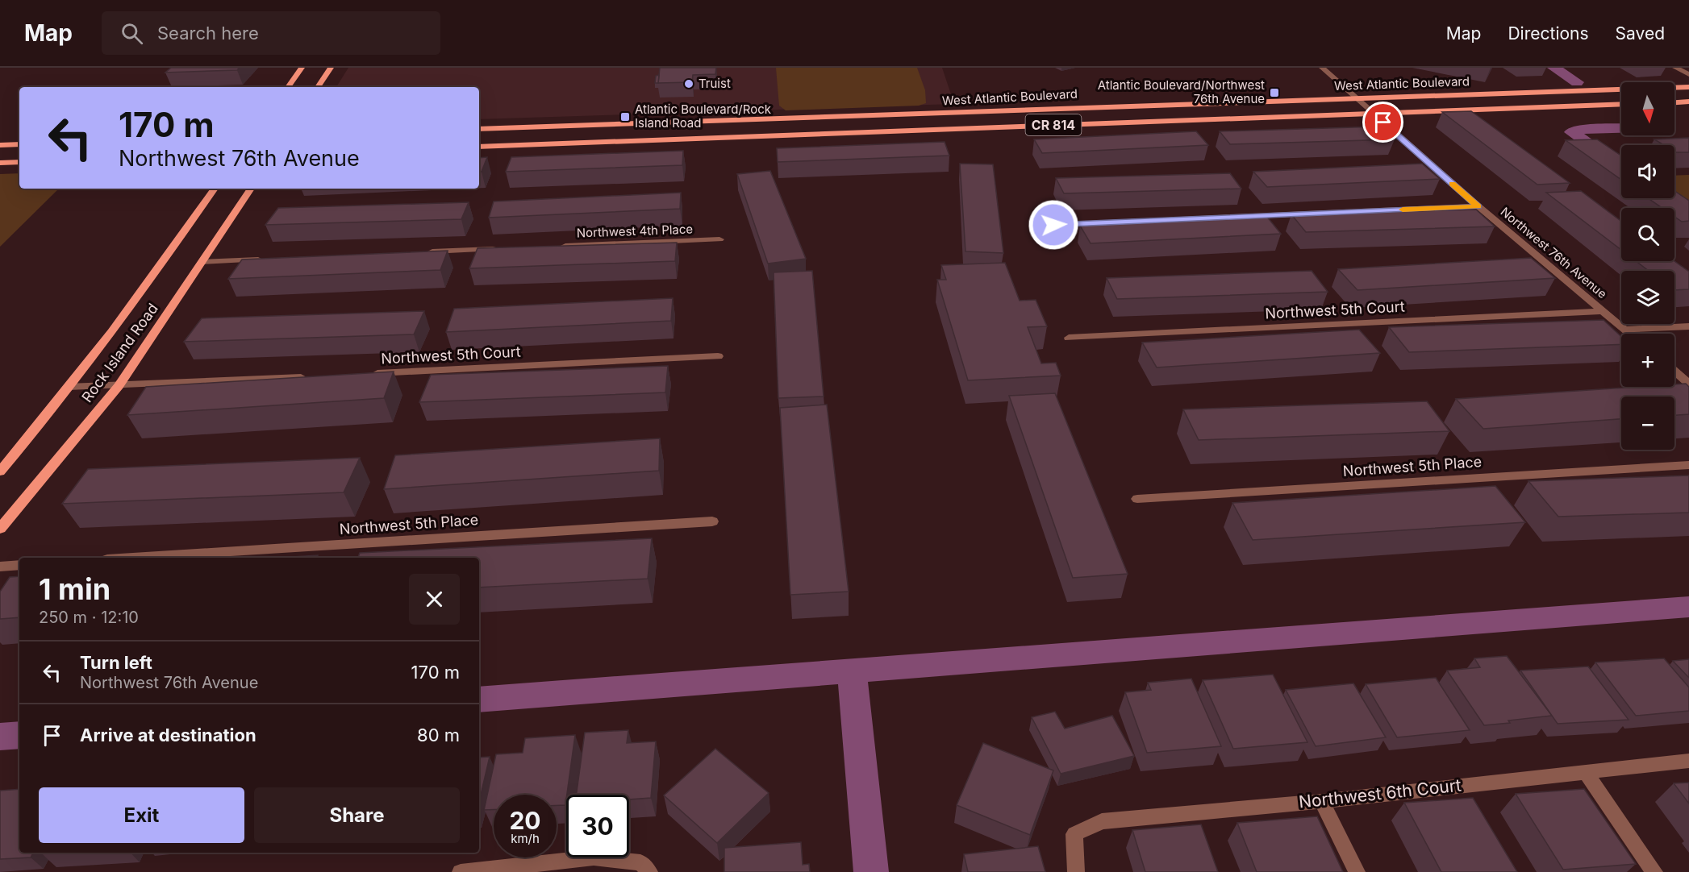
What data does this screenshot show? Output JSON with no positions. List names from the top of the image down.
{
  "streets": {
    "main road": ["West Atlantic Boulevard", "CR 814", "Rock Island Road"],
    "street": [
      "Northwest 4th Place",
      "Northwest 76th Avenue",
      "Northwest 5th Court",
      "Northwest 5th Place",
      "Northwest 6th Court"
    ]
  },
  "crossings": [
    ["West Atlantic Boulevard", "Northwest 76th Avenue"],
    ["Northwest 76th Avenue", "Northwest 5th Court"]
  ],
  "places": {
    "other": ["Truist"],
    "transit": ["Atlantic Boulevard/Northwest 76th Avenue", "Atlantic Boulevard/Rock Island Road"]
  },
  "north": "bottom",
  "page": {
    "header": "Map",
    "search": "Search here",
    "nav": ["Map", "Directions", "Saved"],
    "map_buttons": ["+", "−"],
    "turn": ["170 m", "Northwest 76th Avenue"],
    "heading": ["1 min", "250 m · 12:10"],
    "list": [
      {
        "name": "Turn left",
        "note": "Northwest 76th Avenue",
        "value": "170 m"
      },
      {
        "name": "Arrive at destination",
        "value": "80 m"
      }
    ],
    "buttons": ["Exit", "Share"],
    "speed": "20 km/h",
    "limit": "30"
  }
}
